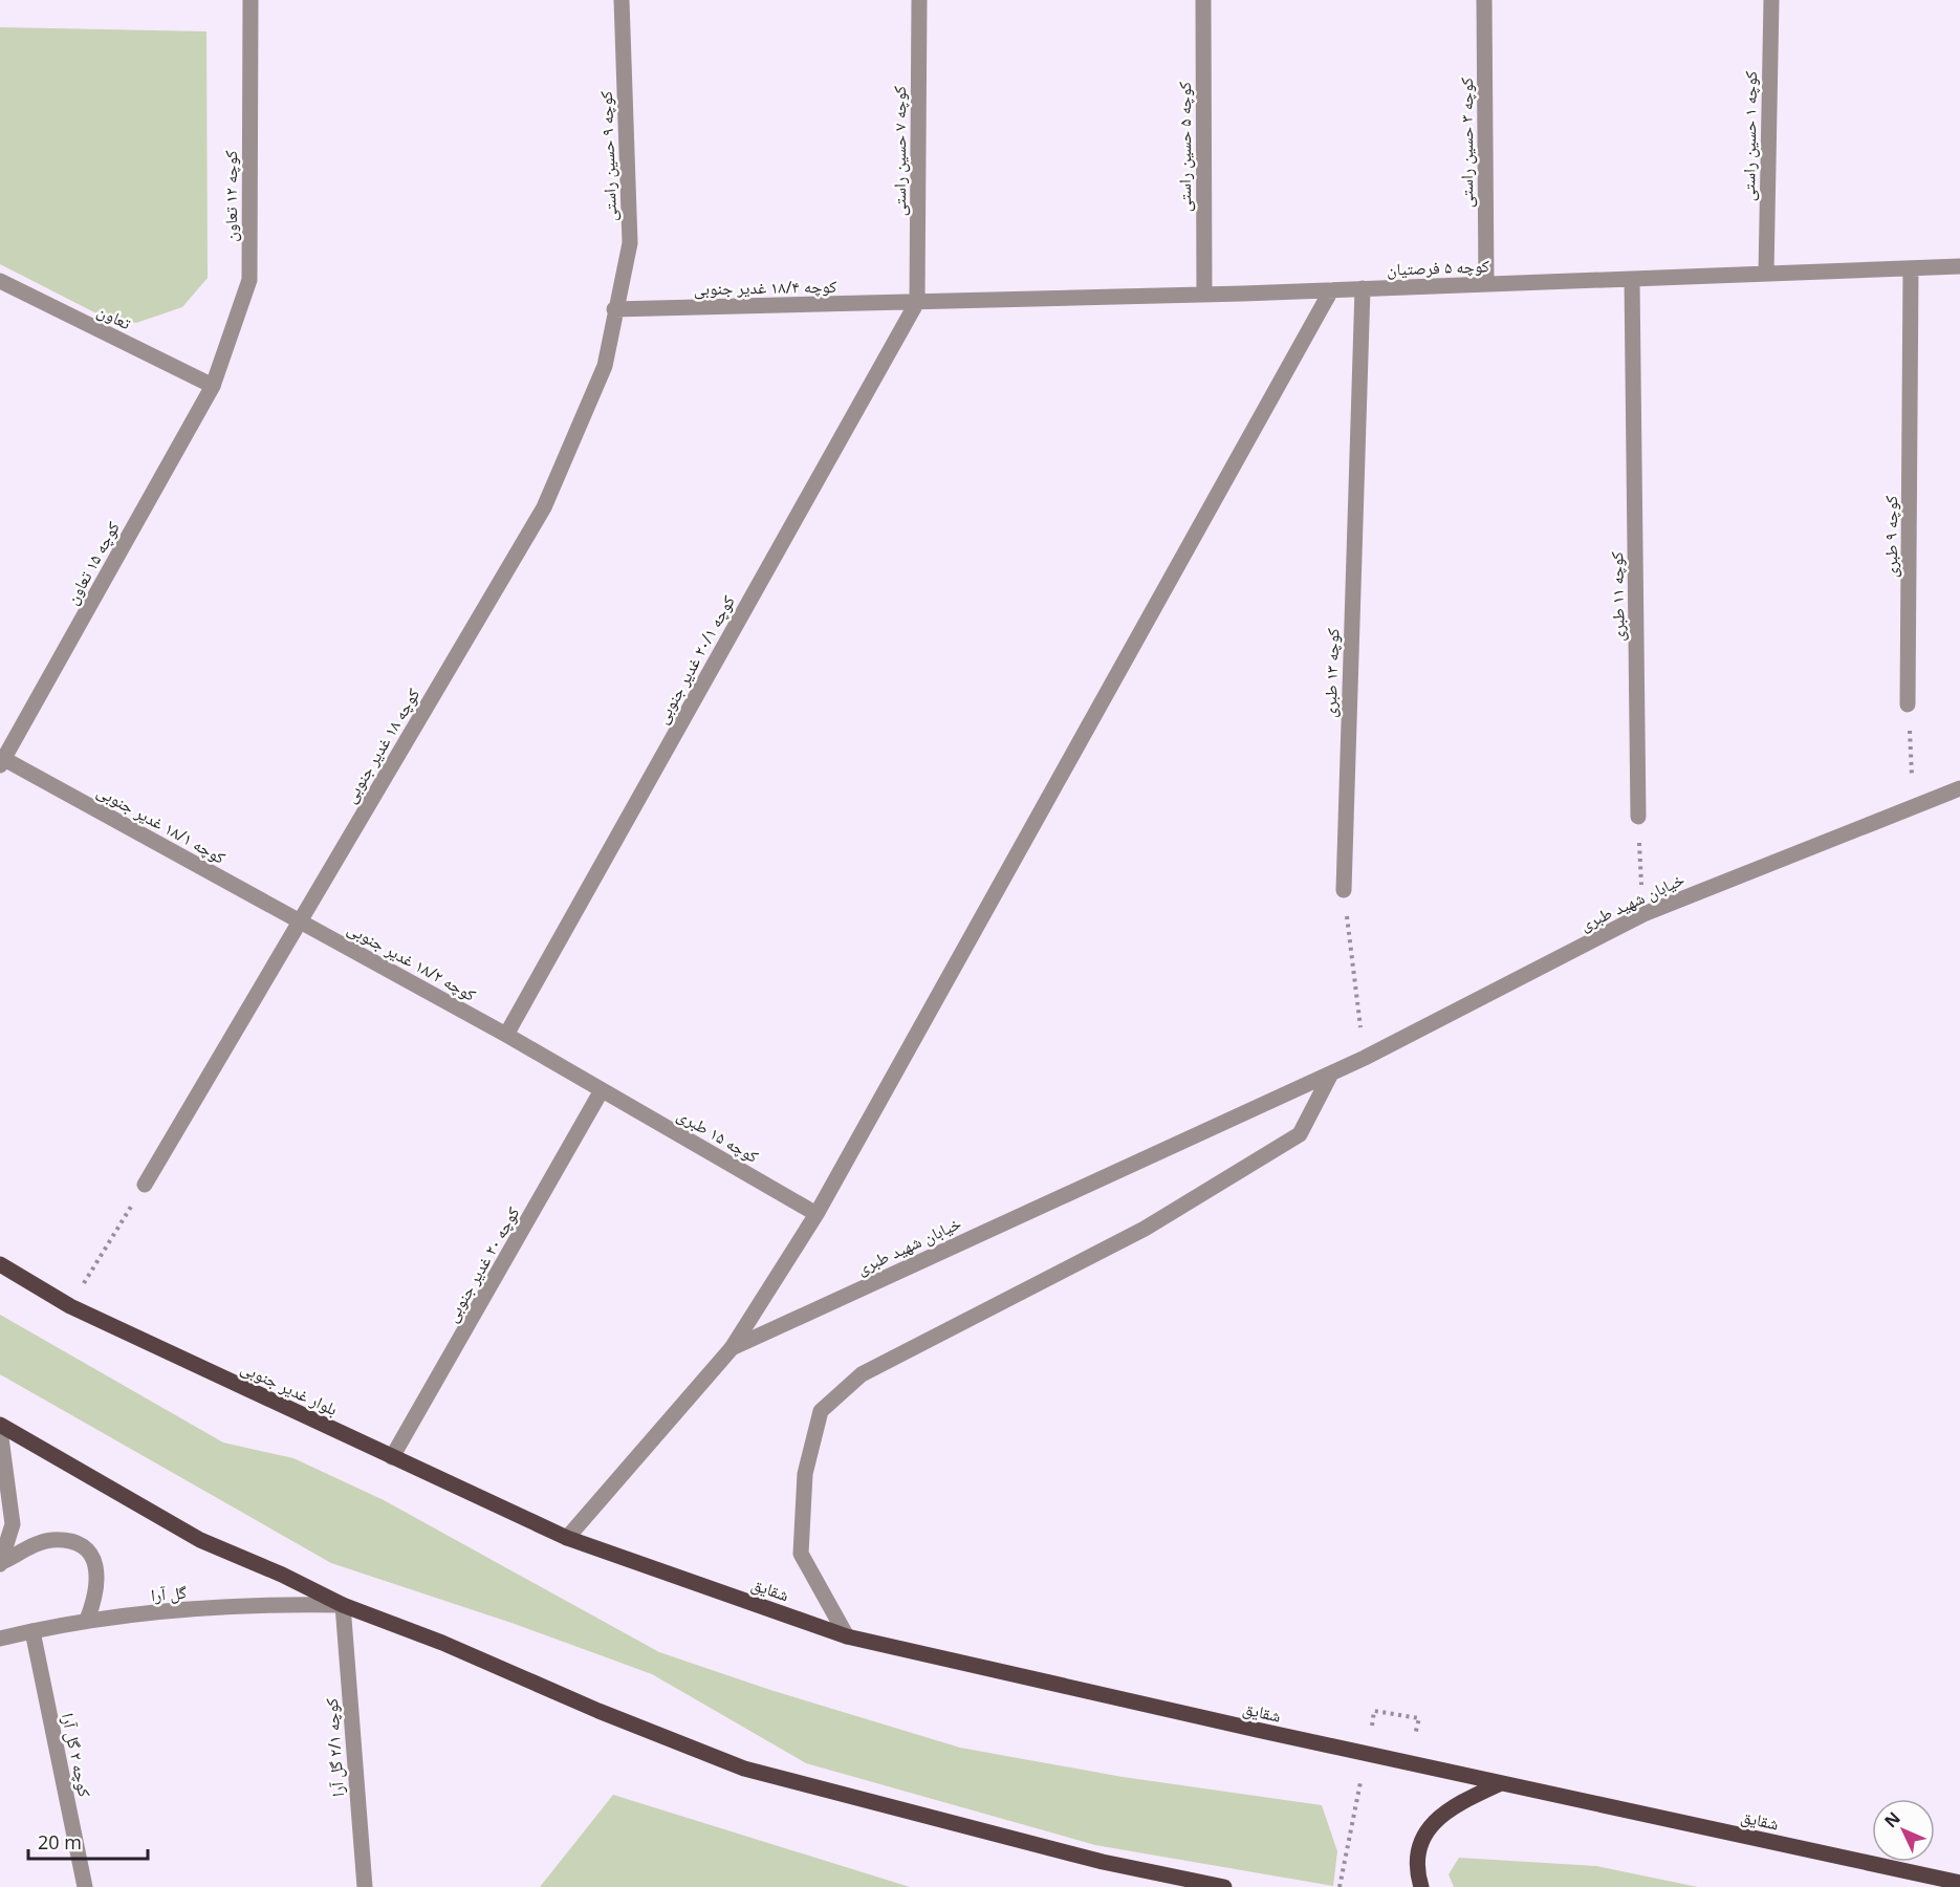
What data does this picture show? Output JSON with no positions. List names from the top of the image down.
{
  "streets": {
    "main road": ["بلوار غدیر جنوبی", "شقایق"],
    "street": [
      "کوچه ۱ حسین راستی",
      "کوچه ۳ حسین راستی",
      "کوچه ۵ حسین راستی",
      "کوچه ۷ حسین راستی",
      "کوچه ۹ حسین راستی",
      "کوچه ۱۲ تعاون",
      "کوچه ۵ فرصتیان",
      "کوچه ۱۸/۴ غدیر جنوبی",
      "تعاون",
      "کوچه ۹ طبری",
      "کوچه ۱۵ تعاون",
      "کوچه ۱۱ طبری",
      "کوچه ۲۰/۱ غدیر جنوبی",
      "کوچه ۱۳ طبری",
      "کوچه ۱۸ غدیر جنوبی",
      "کوچه ۱۸/۱ غدیر جنوبی",
      "خیابان شهید طبری",
      "کوچه ۱۸/۲ غدیر جنوبی",
      "کوچه ۱۵ طبری",
      "کوچه ۲۰ غدیر جنوبی",
      "گل آرا",
      "کوچه ۲/۱ گل آرا",
      "کوچه ۲ گل آرا"
    ]
  },
  "crossings": [
    ["کوچه ۱ حسین راستی", "کوچه ۵ فرصتیان"],
    ["کوچه ۳ حسین راستی", "کوچه ۵ فرصتیان"],
    ["کوچه ۵ حسین راستی", "کوچه ۵ فرصتیان"],
    ["کوچه ۷ حسین راستی", "کوچه ۵ فرصتیان"],
    ["کوچه ۷ حسین راستی", "کوچه ۱۸/۴ غدیر جنوبی"],
    ["کوچه ۷ حسین راستی", "کوچه ۲۰/۱ غدیر جنوبی"],
    ["کوچه ۹ حسین راستی", "کوچه ۱۸/۴ غدیر جنوبی"],
    ["کوچه ۹ حسین راستی", "کوچه ۱۸ غدیر جنوبی"],
    ["کوچه ۱۲ تعاون", "تعاون"],
    ["کوچه ۱۲ تعاون", "کوچه ۱۵ تعاون"],
    ["کوچه ۵ فرصتیان", "کوچه ۱۸/۴ غدیر جنوبی"],
    ["کوچه ۵ فرصتیان", "کوچه ۹ طبری"],
    ["کوچه ۵ فرصتیان", "کوچه ۱۱ طبری"],
    ["کوچه ۵ فرصتیان", "کوچه ۲۰/۱ غدیر جنوبی"],
    ["کوچه ۵ فرصتیان", "کوچه ۱۳ طبری"],
    ["کوچه ۱۸/۴ غدیر جنوبی", "کوچه ۲۰/۱ غدیر جنوبی"],
    ["کوچه ۱۸/۴ غدیر جنوبی", "کوچه ۱۸ غدیر جنوبی"],
    ["تعاون", "کوچه ۱۵ تعاون"],
    ["کوچه ۱۵ تعاون", "کوچه ۱۸/۱ غدیر جنوبی"],
    ["کوچه ۲۰/۱ غدیر جنوبی", "کوچه ۱۸/۲ غدیر جنوبی"],
    ["کوچه ۱۸ غدیر جنوبی", "کوچه ۱۸/۱ غدیر جنوبی"],
    ["کوچه ۱۸ غدیر جنوبی", "کوچه ۱۸/۲ غدیر جنوبی"],
    ["کوچه ۱۸/۱ غدیر جنوبی", "کوچه ۱۸/۲ غدیر جنوبی"],
    ["خیابان شهید طبری", "بلوار غدیر جنوبی"],
    ["خیابان شهید طبری", "شقایق"],
    ["کوچه ۱۸/۲ غدیر جنوبی", "کوچه ۱۵ طبری"],
    ["کوچه ۱۸/۲ غدیر جنوبی", "کوچه ۲۰ غدیر جنوبی"],
    ["کوچه ۱۵ طبری", "کوچه ۲۰ غدیر جنوبی"],
    ["کوچه ۲۰ غدیر جنوبی", "بلوار غدیر جنوبی"],
    ["بلوار غدیر جنوبی", "شقایق"],
    ["گل آرا", "کوچه ۲/۱ گل آرا"],
    ["گل آرا", "کوچه ۲ گل آرا"]
  ],
  "scale_bar": "20 m",
  "north": "top left"
}
